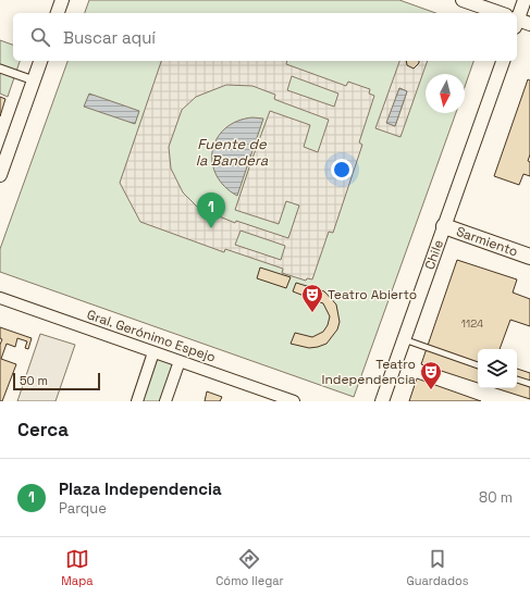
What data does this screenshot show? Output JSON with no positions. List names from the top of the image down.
{
  "streets": {
    "main road": ["Sarmiento"],
    "street": ["Chile", "Gral. Gerónimo Espejo"]
  },
  "crossings": [
    ["Sarmiento", "Chile"]
  ],
  "water": ["Fuente de la Bandera"],
  "places": {
    "theatre": ["Teatro Abierto", "Teatro Independencia"]
  },
  "house_numbers": ["1124"],
  "scale_bar": "50 m",
  "north": "bottom",
  "page": {
    "search": "Buscar aquí",
    "pins": "1",
    "scale": "50 m",
    "heading": "Cerca",
    "list": [
      {
        "mark": "1",
        "name": "Plaza Independencia",
        "note": "Parque",
        "value": "80 m"
      }
    ],
    "nav": ["Mapa", "Cómo llegar", "Guardados"]
  }
}
